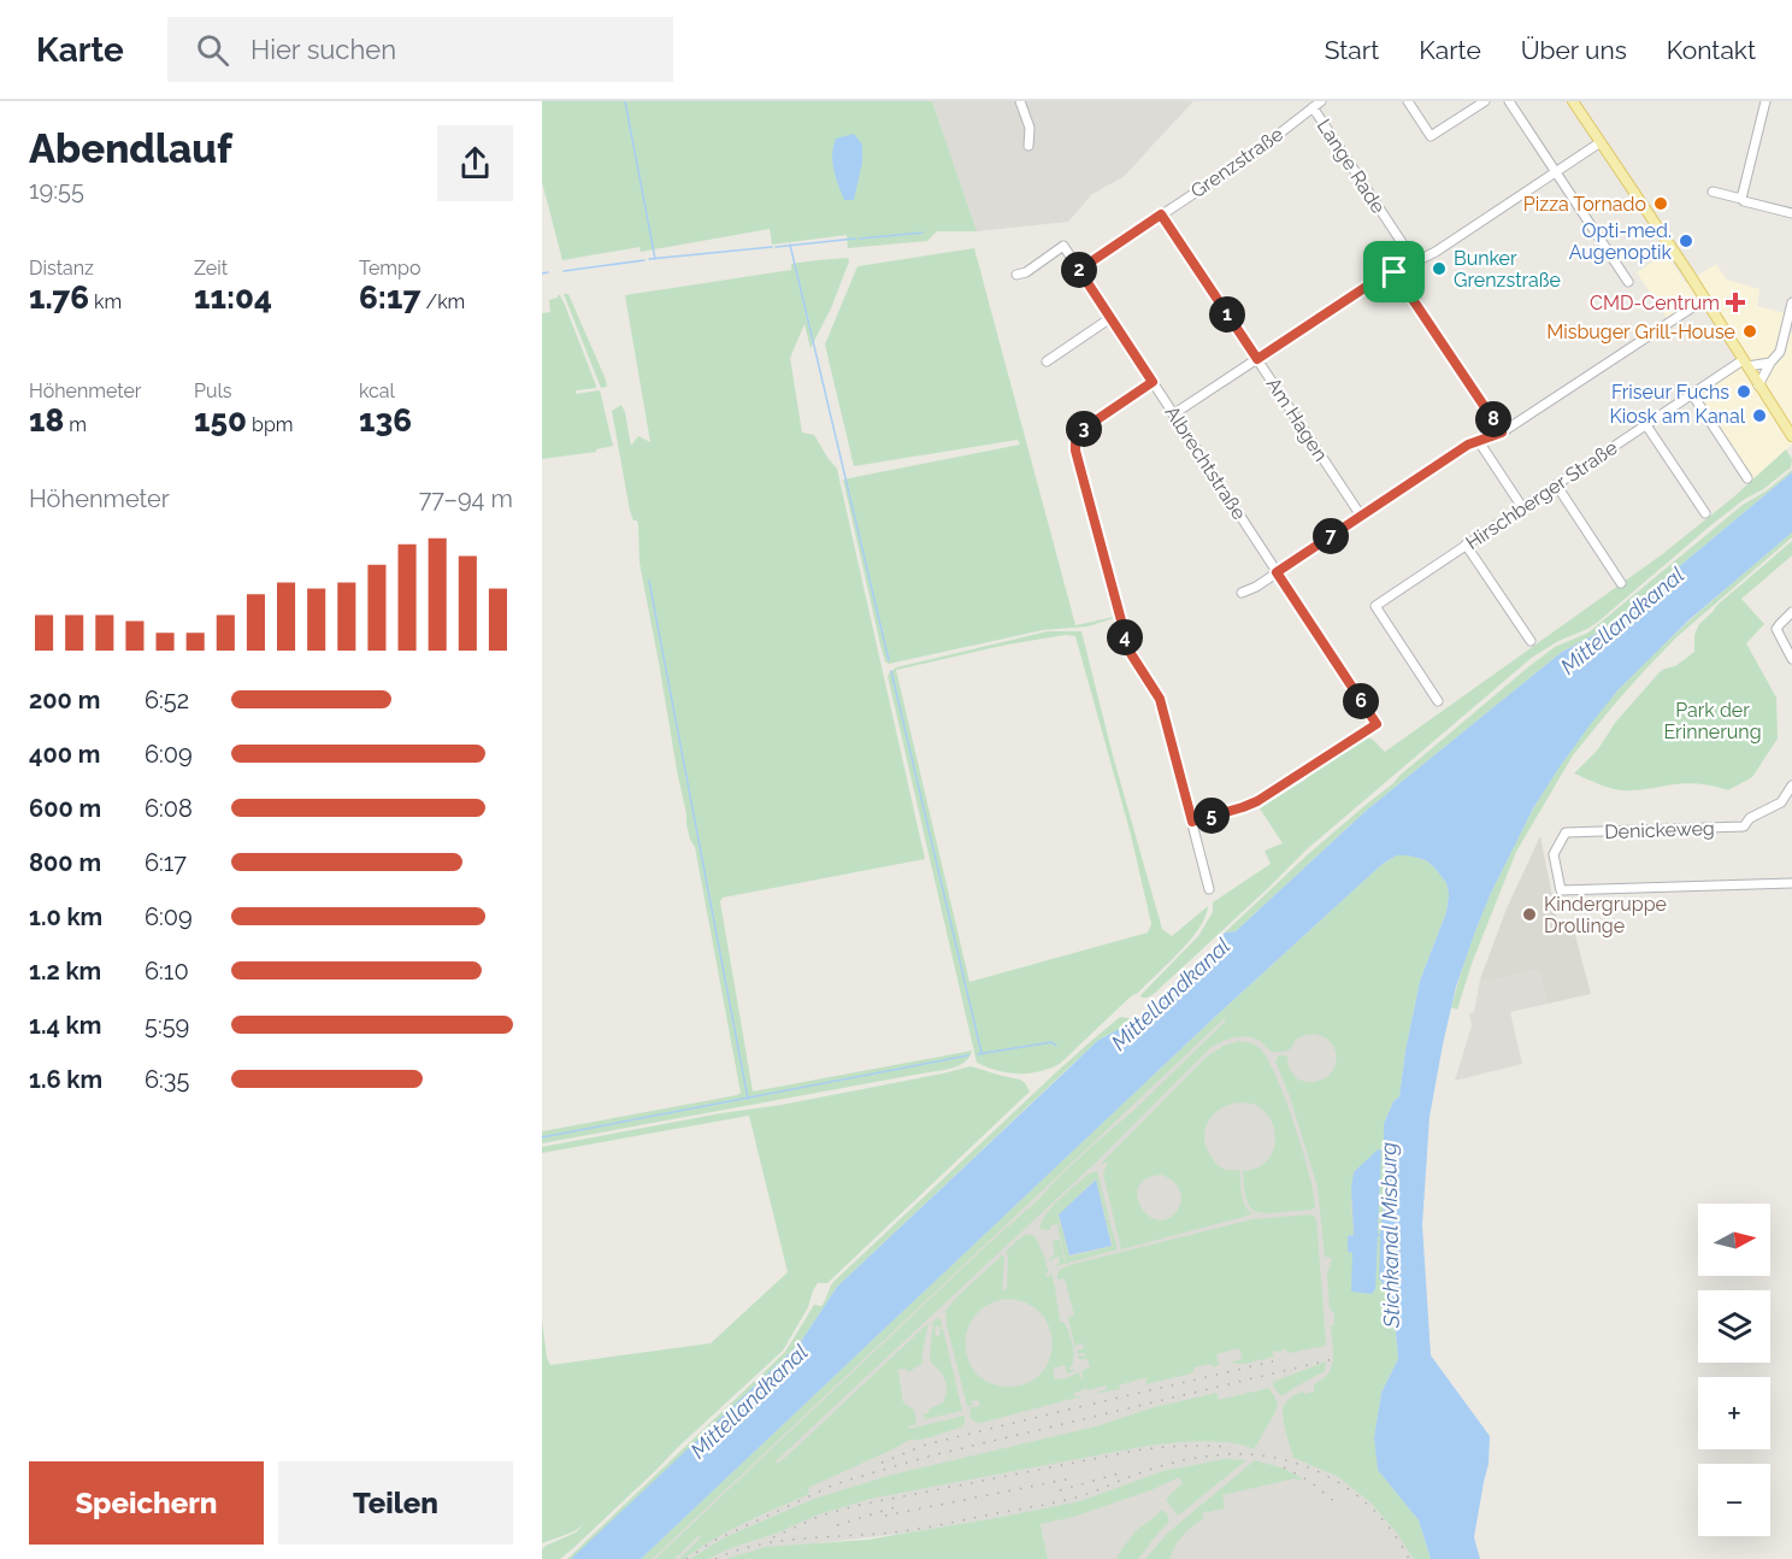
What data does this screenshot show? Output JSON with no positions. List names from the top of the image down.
{
  "streets": {
    "street": [
      "Grenzstraße",
      "Lange Rade",
      "Am Hagen",
      "Albrechtstraße",
      "Hirschberger Straße",
      "Denickeweg"
    ]
  },
  "crossings": [
    ["Grenzstraße", "Lange Rade"],
    ["Grenzstraße", "Am Hagen"],
    ["Grenzstraße", "Albrechtstraße"]
  ],
  "water": ["Mittellandkanal", "Stichkanal Misburg"],
  "parks": ["Park der Erinnerung"],
  "places": {
    "other": [
      "Pizza Tornado",
      "Opti-med. Augenoptik",
      "Bunker Grenzstraße",
      "Misbuger Grill-House",
      "Friseur Fuchs",
      "Kiosk am Kanal",
      "Kindergruppe Drollinge"
    ],
    "health": ["CMD-Centrum"]
  },
  "north": "right",
  "page": {
    "header": "Karte",
    "search": "Hier suchen",
    "nav": [
      "Start",
      "Karte",
      "Über uns",
      "Kontakt"
    ],
    "heading": ["Abendlauf", "19:55"],
    "stats": [
      ["Distanz", "1.76 km"],
      ["Zeit", "11:04"],
      ["Tempo", "6:17 /km"],
      ["Höhenmeter", "18 m"],
      ["Puls", "150 bpm"],
      ["kcal", "136"]
    ],
    "pins": [
      "2",
      "1",
      "8",
      "3",
      "7",
      "4",
      "6",
      "5"
    ],
    "chart": ["Höhenmeter", "77–94 m"],
    "list": [
      {
        "name": "200 m",
        "note": "6:52"
      },
      {
        "name": "400 m",
        "note": "6:09"
      },
      {
        "name": "600 m",
        "note": "6:08"
      },
      {
        "name": "800 m",
        "note": "6:17"
      },
      {
        "name": "1.0 km",
        "note": "6:09"
      },
      {
        "name": "1.2 km",
        "note": "6:10"
      },
      {
        "name": "1.4 km",
        "note": "5:59"
      },
      {
        "name": "1.6 km",
        "note": "6:35"
      }
    ],
    "map_buttons": ["+", "−"],
    "buttons": ["Speichern", "Teilen"]
  }
}
